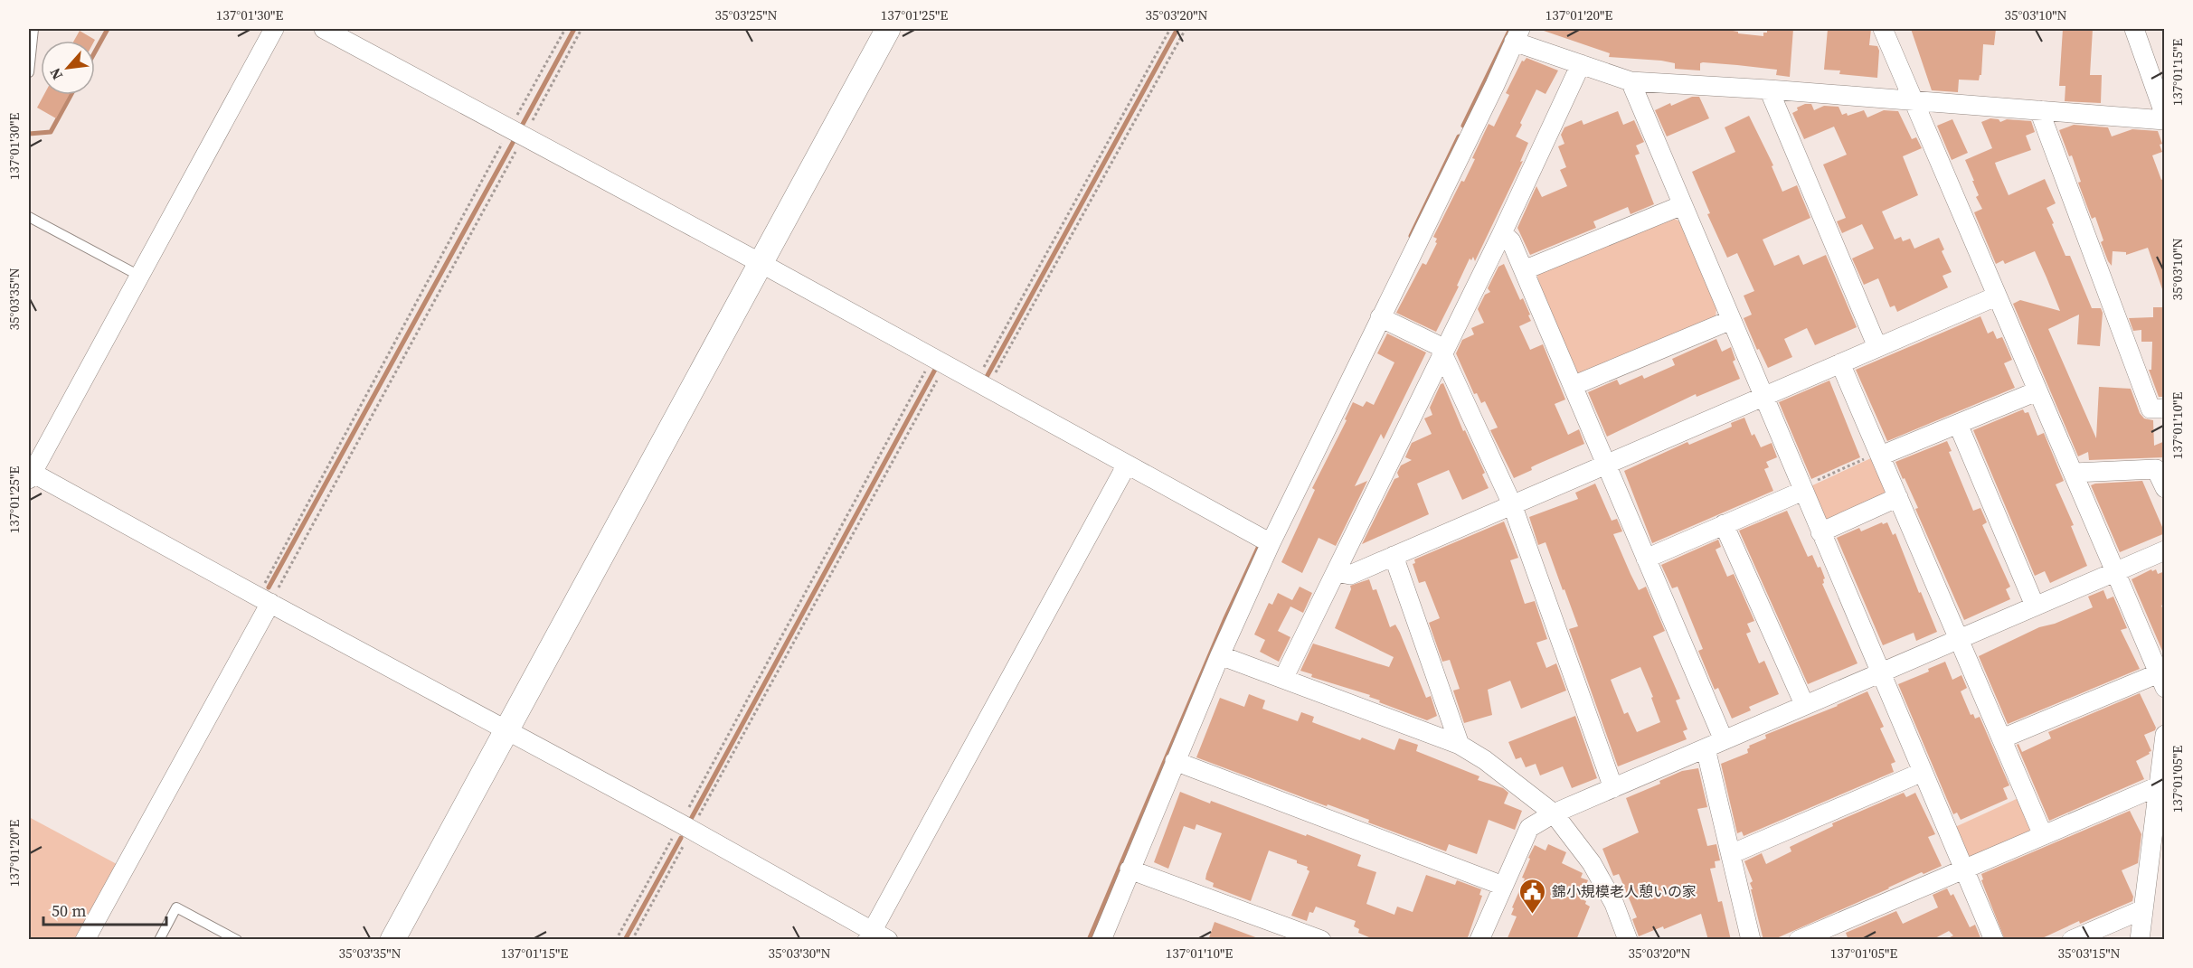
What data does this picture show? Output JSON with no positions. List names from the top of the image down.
{
  "places": {
    "public building": ["錦小規模老人憩いの家"]
  },
  "scale_bar": "50 m",
  "north": "bottom left",
  "coordinates": [
    "137°01'30\"E",
    "35°03'25\"N",
    "137°01'25\"E",
    "35°03'20\"N",
    "137°01'20\"E",
    "35°03'10\"N",
    "137°01'15\"E",
    "35°03'35\"N",
    "137°01'10\"E",
    "137°01'05\"E",
    "35°03'30\"N",
    "35°03'15\"N"
  ]
}
